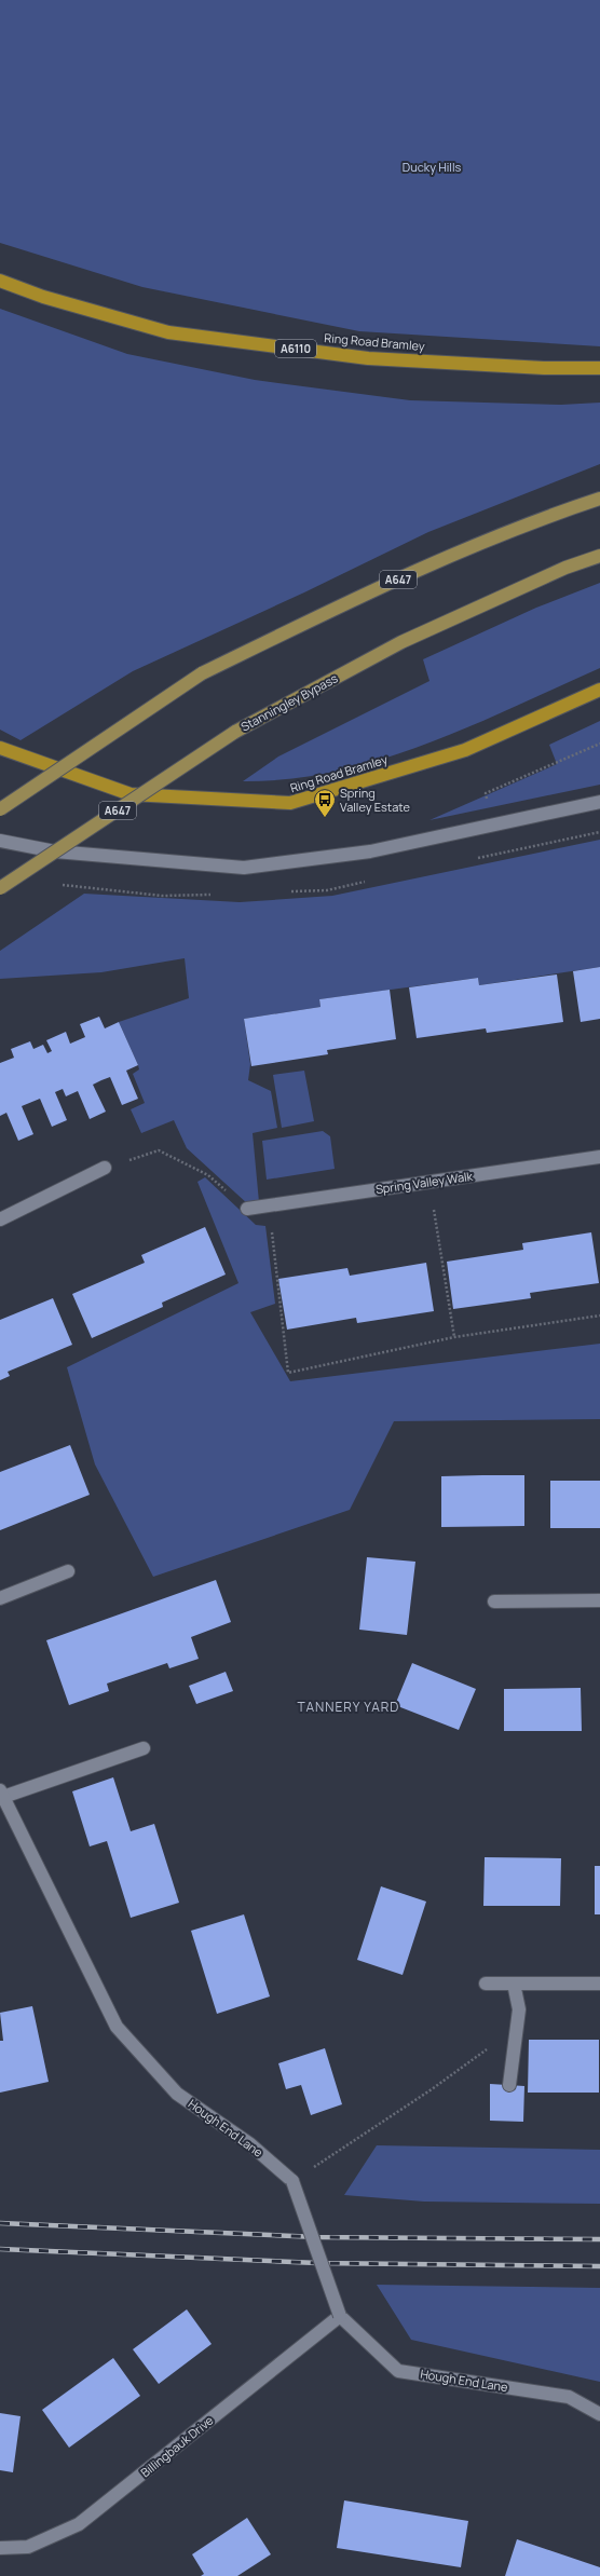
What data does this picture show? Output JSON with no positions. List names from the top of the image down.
{
  "streets": {
    "highway": ["Ring Road Bramley", "A6110"],
    "main road": ["A647", "Stanningley Bypass"],
    "street": ["Spring Valley Walk", "Hough End Lane", "Billingbauk Drive"]
  },
  "crossings": [
    ["Hough End Lane", "Billingbauk Drive"]
  ],
  "districts": ["TANNERY YARD"],
  "parks": ["Ducky Hills"],
  "places": {
    "bus stop": ["Spring Valley Estate"]
  }
}
